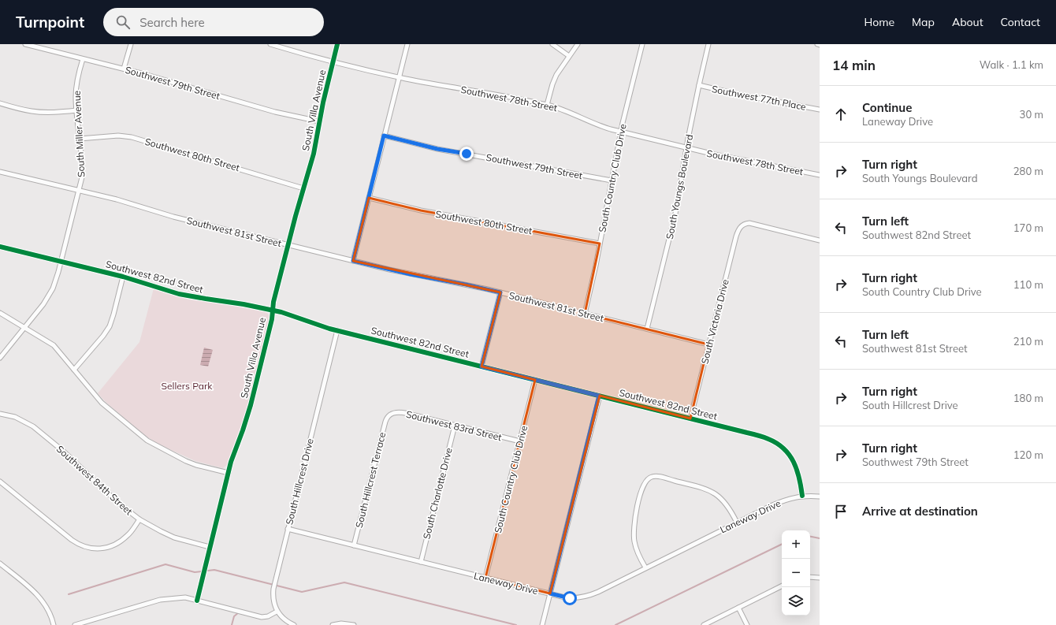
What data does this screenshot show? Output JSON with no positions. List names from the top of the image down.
{
  "streets": {
    "street": [
      "Southwest 79th Street",
      "Southwest 77th Place",
      "Southwest 78th Street",
      "South Villa Avenue",
      "South Miller Avenue",
      "Southwest 80th Street",
      "South Country Club Drive",
      "South Youngs Boulevard",
      "Southwest 81st Street",
      "Southwest 82nd Street",
      "South Victoria Drive",
      "Southwest 83rd Street",
      "Southwest 84th Street",
      "South Hillcrest Terrace",
      "South Hillcrest Drive",
      "South Charlotte Drive",
      "Laneway Drive"
    ]
  },
  "crossings": [
    ["Southwest 79th Street", "South Villa Avenue"],
    ["Southwest 79th Street", "South Miller Avenue"],
    ["Southwest 79th Street", "South Country Club Drive"],
    ["Southwest 77th Place", "South Youngs Boulevard"],
    ["Southwest 78th Street", "South Villa Avenue"],
    ["Southwest 78th Street", "South Country Club Drive"],
    ["Southwest 78th Street", "South Youngs Boulevard"],
    ["South Villa Avenue", "Southwest 80th Street"],
    ["South Villa Avenue", "Southwest 81st Street"],
    ["South Villa Avenue", "Southwest 82nd Street"],
    ["South Villa Avenue", "Southwest 84th Street"],
    ["South Miller Avenue", "Southwest 80th Street"],
    ["South Miller Avenue", "Southwest 81st Street"],
    ["South Miller Avenue", "Southwest 82nd Street"],
    ["Southwest 80th Street", "South Country Club Drive"],
    ["South Country Club Drive", "Southwest 81st Street"],
    ["South Country Club Drive", "Southwest 82nd Street"],
    ["South Country Club Drive", "Southwest 83rd Street"],
    ["South Country Club Drive", "Laneway Drive"],
    ["South Youngs Boulevard", "Southwest 81st Street"],
    ["Southwest 81st Street", "South Victoria Drive"],
    ["Southwest 82nd Street", "South Victoria Drive"],
    ["Southwest 82nd Street", "South Hillcrest Drive"],
    ["Southwest 82nd Street", "Laneway Drive"],
    ["Southwest 83rd Street", "South Hillcrest Terrace"],
    ["Southwest 83rd Street", "South Charlotte Drive"],
    ["South Hillcrest Terrace", "Laneway Drive"],
    ["South Hillcrest Drive", "Laneway Drive"],
    ["South Charlotte Drive", "Laneway Drive"]
  ],
  "parks": ["Sellers Park"],
  "page": {
    "header": "Turnpoint",
    "search": "Search here",
    "nav": [
      "Home",
      "Map",
      "About",
      "Contact"
    ],
    "heading": ["14 min", "Walk · 1.1 km"],
    "list": [
      ["Continue", "Laneway Drive", "30 m"],
      ["Turn right", "South Youngs Boulevard", "280 m"],
      ["Turn left", "Southwest 82nd Street", "170 m"],
      ["Turn right", "South Country Club Drive", "110 m"],
      ["Turn left", "Southwest 81st Street", "210 m"],
      ["Turn right", "South Hillcrest Drive", "180 m"],
      ["Turn right", "Southwest 79th Street", "120 m"],
      "Arrive at destination"
    ],
    "map_buttons": ["+", "−"]
  }
}
